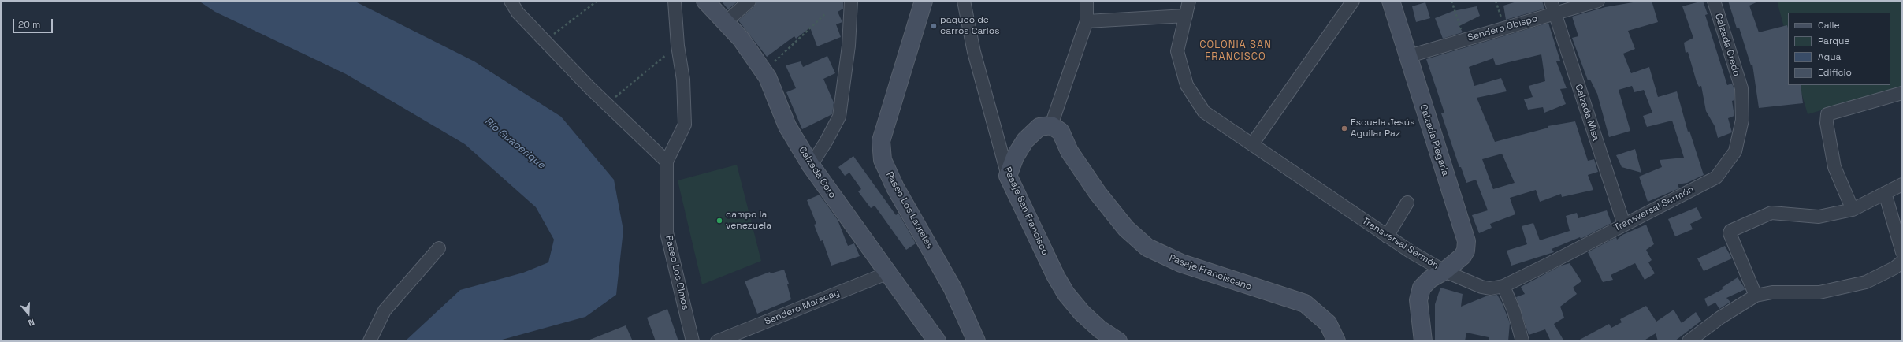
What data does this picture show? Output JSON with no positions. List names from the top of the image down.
{
  "streets": {
    "street": [
      "Sendero Obispo",
      "Calzada Credo",
      "Calzada Misa",
      "Calzada Plegaria",
      "Calzada Coro",
      "Transversal Sermón",
      "Paseo Los Laureles",
      "Pasaje San Francisco",
      "Paseo Los Olmos",
      "Pasaje Franciscano",
      "Sendero Maracay"
    ]
  },
  "crossings": [
    ["Sendero Obispo", "Calzada Misa"],
    ["Sendero Obispo", "Calzada Plegaria"],
    ["Calzada Credo", "Transversal Sermón"],
    ["Calzada Misa", "Transversal Sermón"],
    ["Calzada Plegaria", "Transversal Sermón"],
    ["Calzada Coro", "Sendero Maracay"]
  ],
  "districts": ["COLONIA SAN FRANCISCO"],
  "water": ["Río Guacerique"],
  "places": ["paqueo de carros Carlos", "Escuela Jesús Aguilar Paz", "campo la venezuela"],
  "legend": [
    "Calle",
    "Parque",
    "Agua",
    "Edificio"
  ],
  "scale_bar": "20 m",
  "north": "bottom"
}
